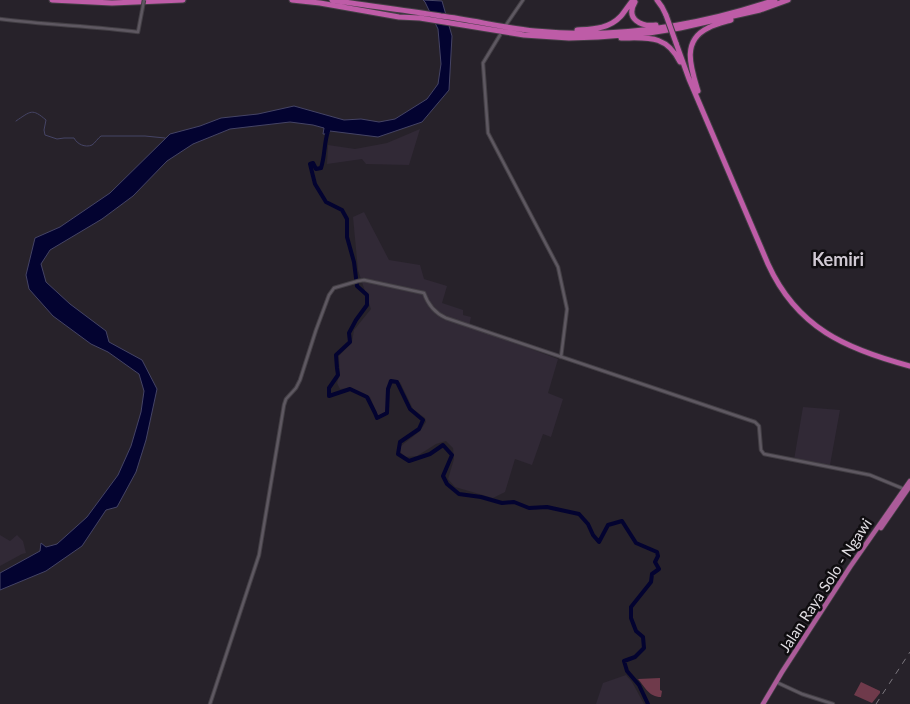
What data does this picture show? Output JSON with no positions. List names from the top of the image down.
{
  "streets": {
    "highway": ["Jalan Raya Solo - Ngawi"]
  },
  "districts": ["Kemiri"]
}
